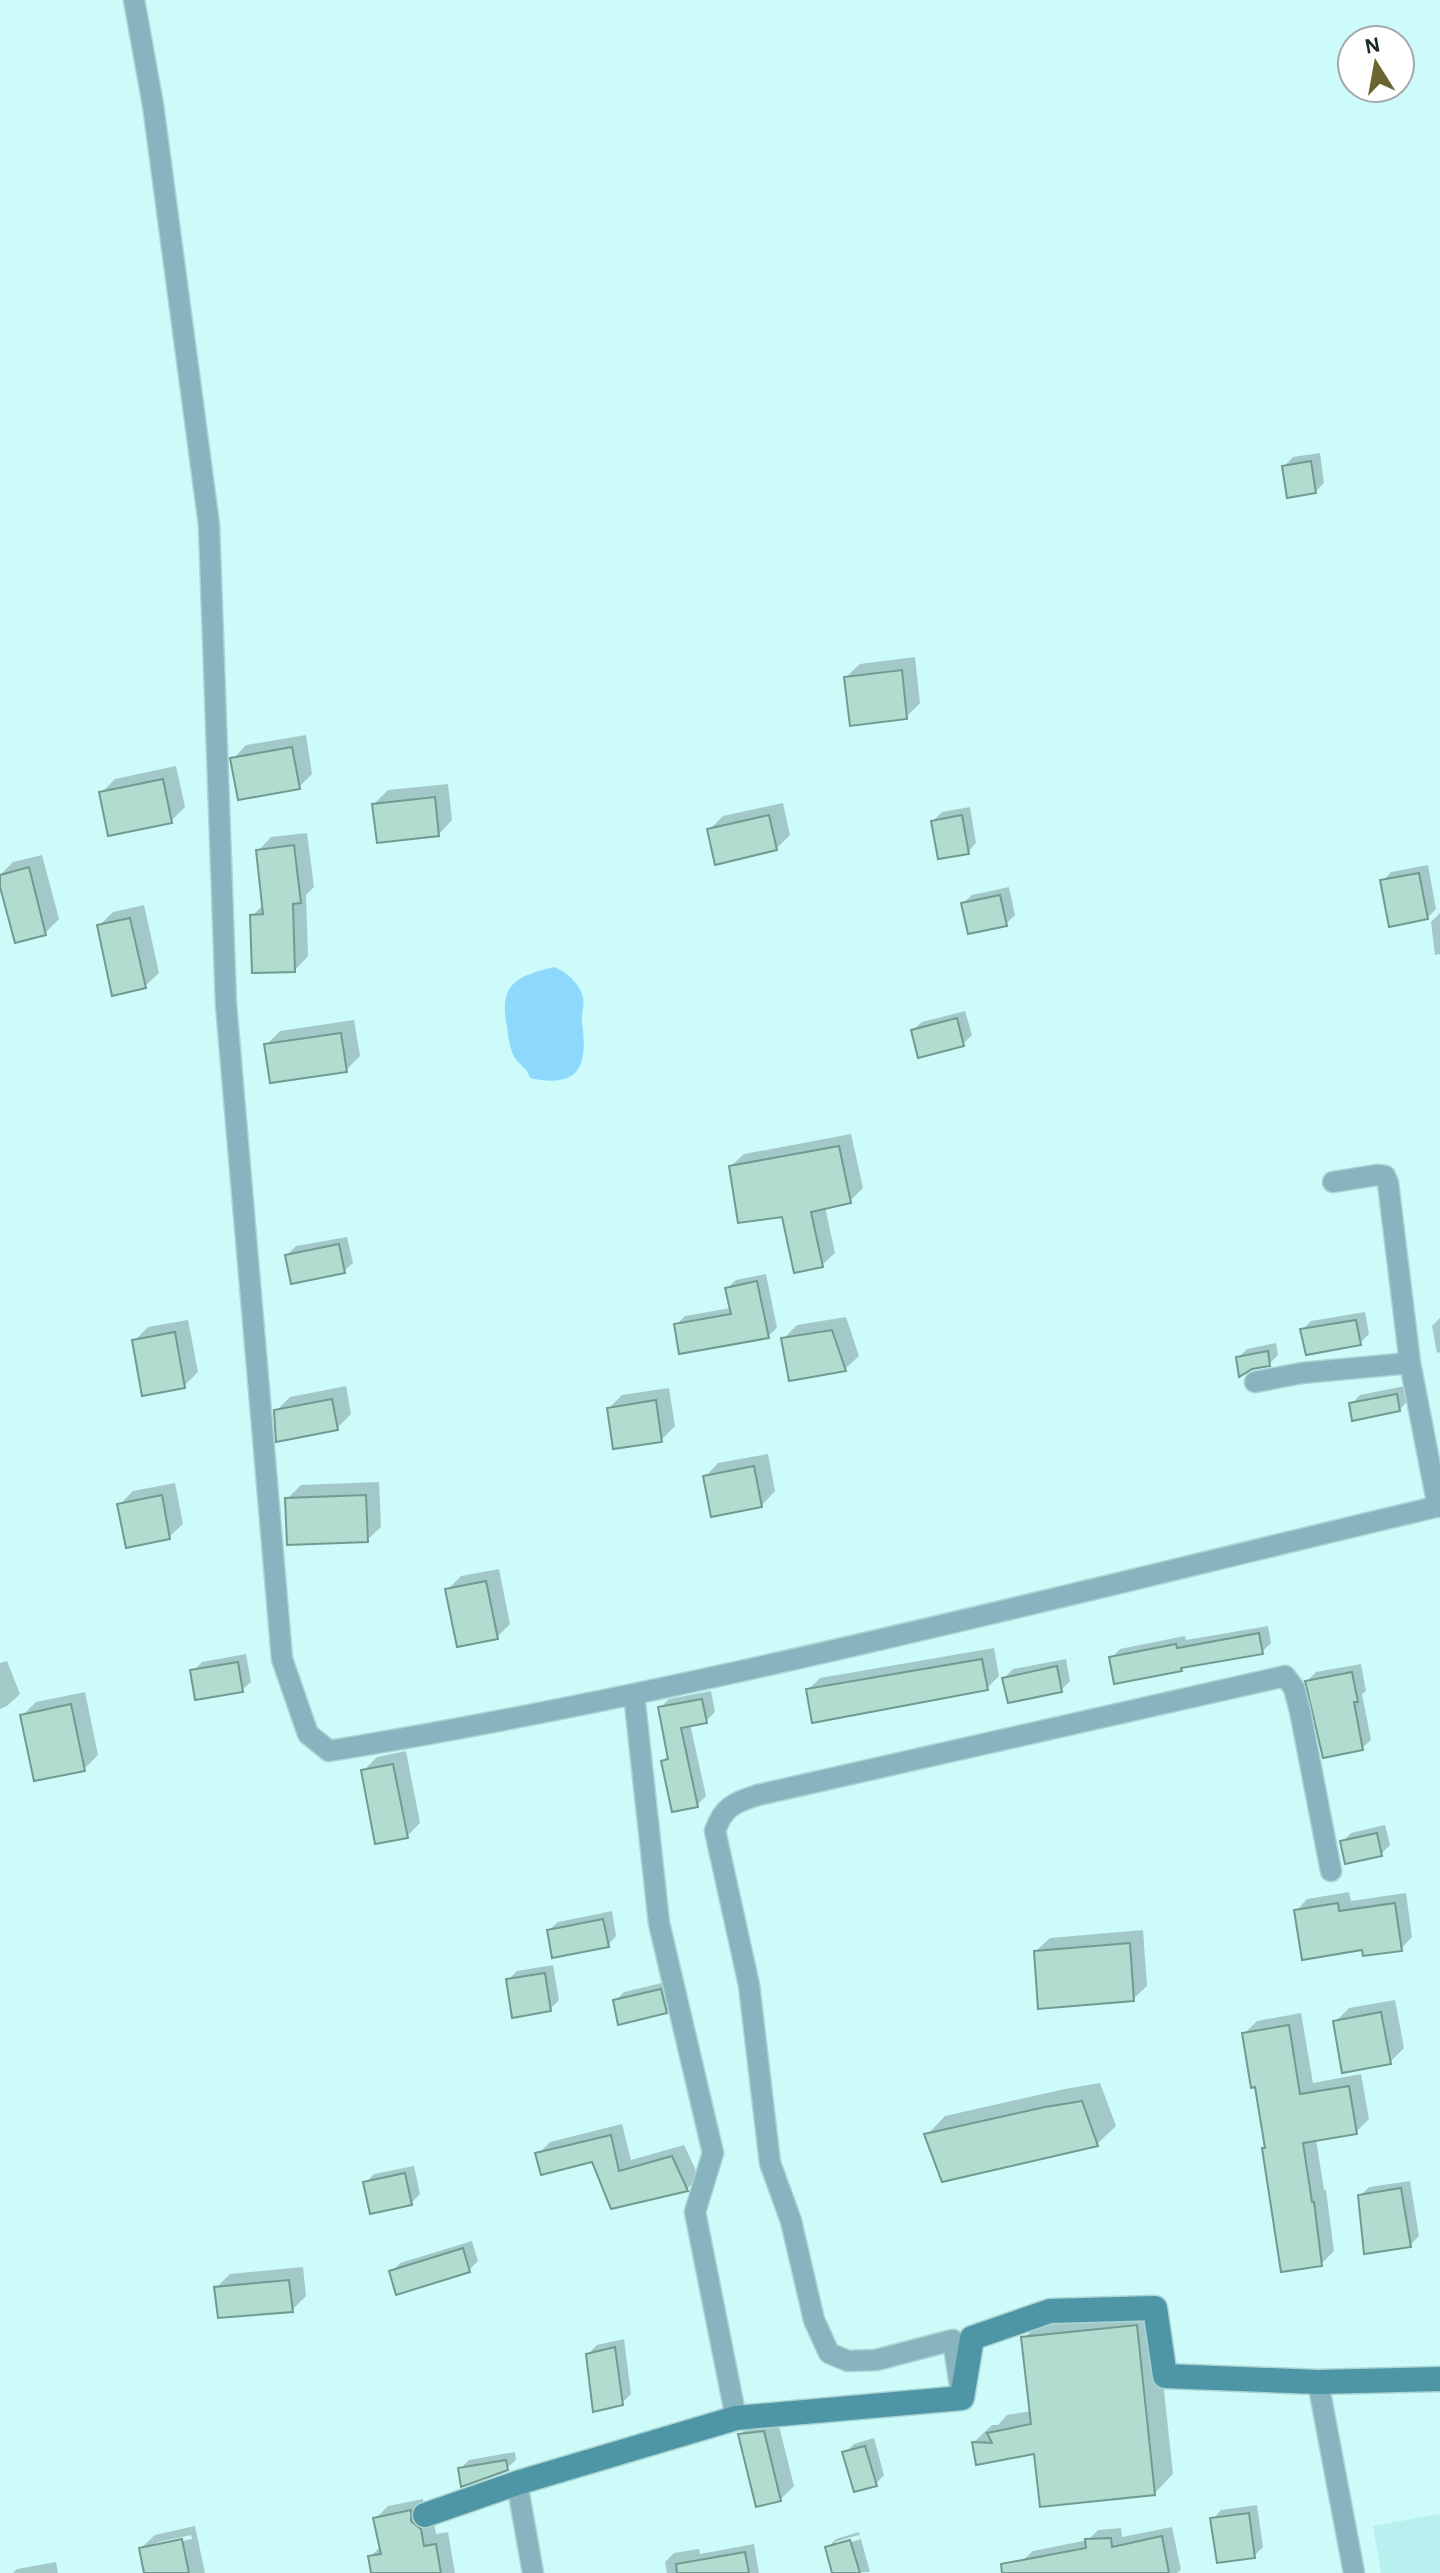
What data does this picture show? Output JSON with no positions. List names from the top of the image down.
{
  "north": "top"
}
